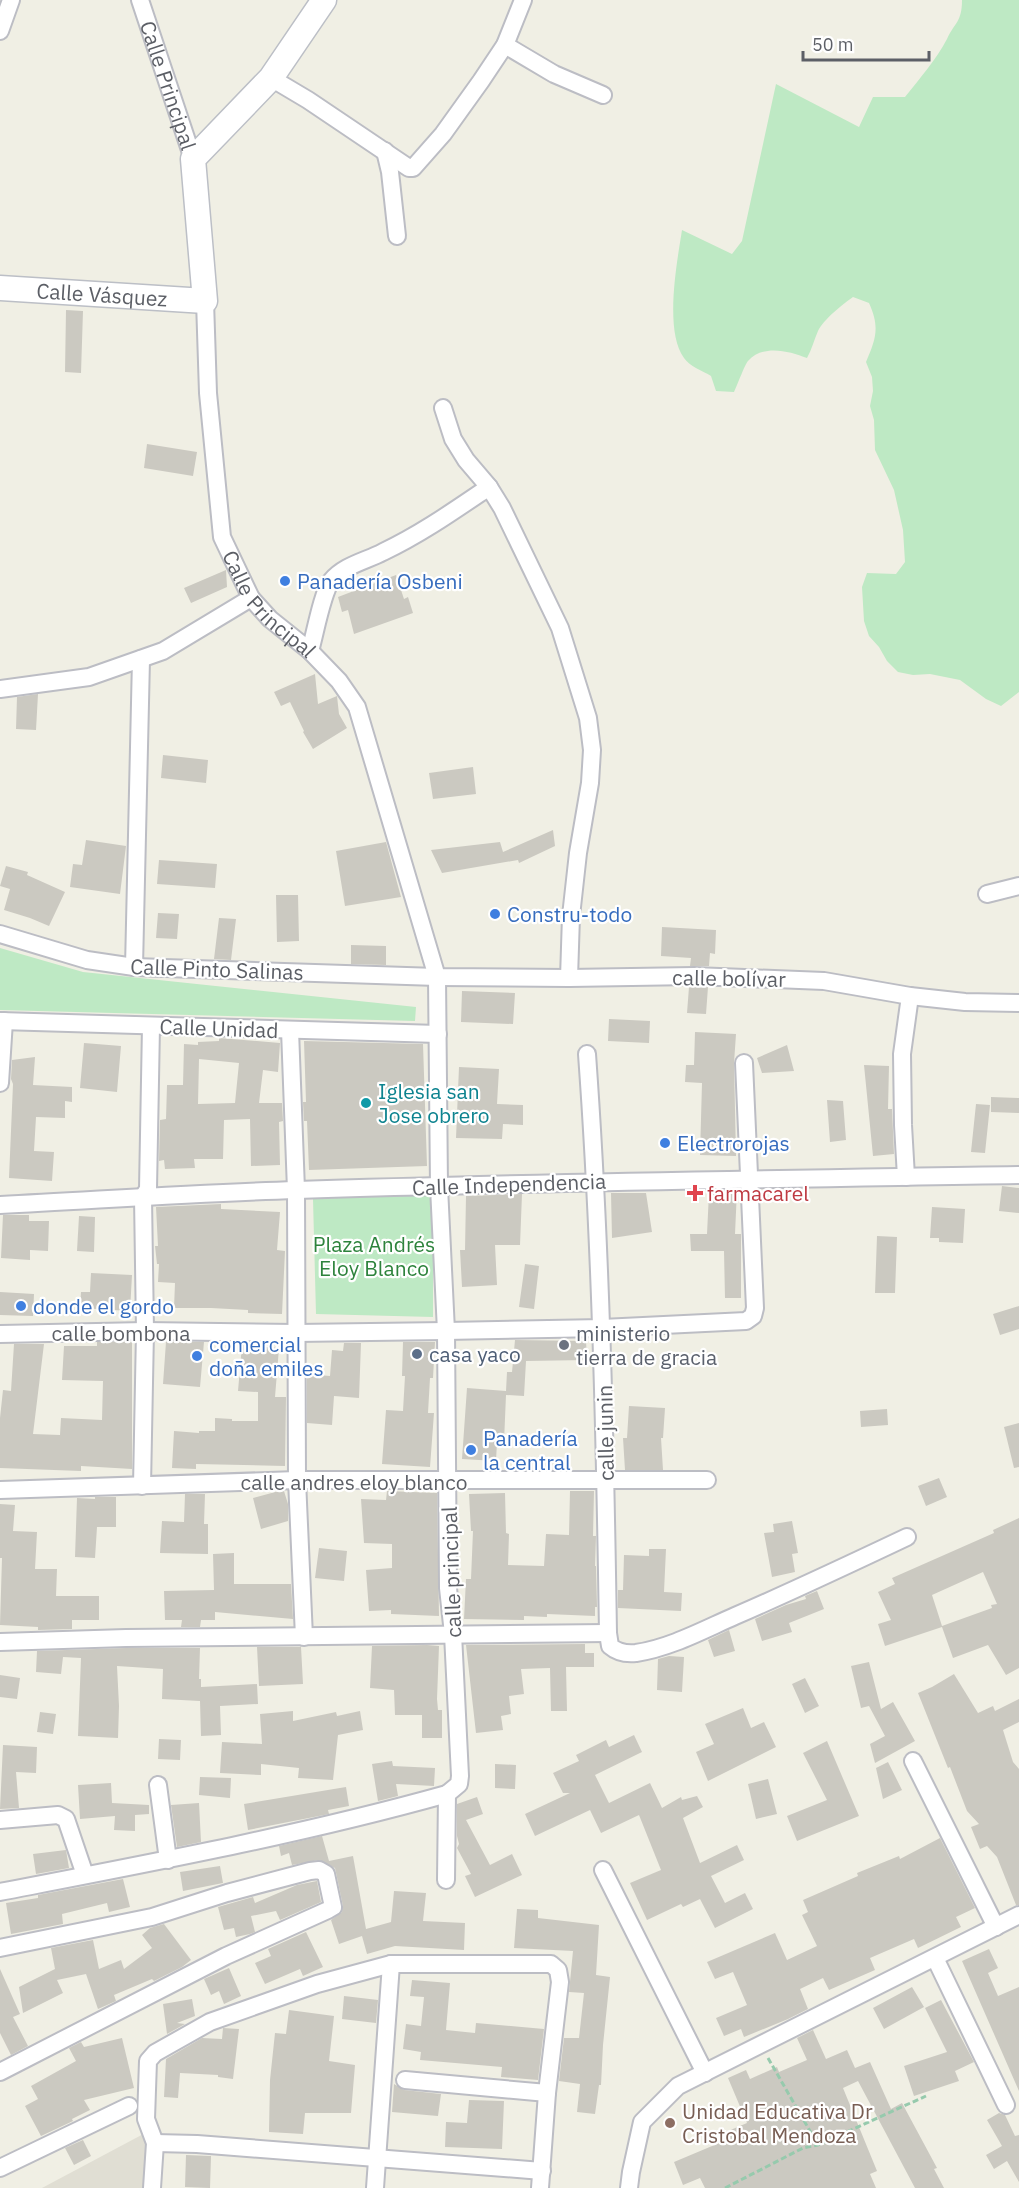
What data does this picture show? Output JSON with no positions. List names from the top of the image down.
{
  "streets": {
    "street": [
      "Calle Principal",
      "Calle Vásquez",
      "Calle Pinto Salinas",
      "calle bolívar",
      "Calle Unidad",
      "Calle Independencia",
      "calle bombona",
      "calle junin",
      "calle andres eloy blanco",
      "calle principal"
    ]
  },
  "crossings": [
    ["Calle Principal", "Calle Vásquez"],
    ["Calle Principal", "Calle Pinto Salinas"],
    ["Calle Principal", "calle bolívar"],
    ["Calle Principal", "Calle Unidad"],
    ["Calle Principal", "Calle Independencia"],
    ["Calle Principal", "calle principal"],
    ["Calle Pinto Salinas", "calle bolívar"],
    ["Calle Independencia", "calle bombona"],
    ["Calle Independencia", "calle junin"],
    ["Calle Independencia", "calle principal"],
    ["calle bombona", "calle junin"],
    ["calle bombona", "calle principal"],
    ["calle junin", "calle andres eloy blanco"],
    ["calle andres eloy blanco", "calle principal"]
  ],
  "parks": ["Plaza Andrés Eloy Blanco"],
  "places": {
    "other": [
      "Panadería Osbeni",
      "Constru-todo",
      "Iglesia san Jose obrero",
      "Electrorojas",
      "donde el gordo",
      "ministerio tierra de gracia",
      "casa yaco",
      "comercial doña emiles",
      "Panadería la central",
      "Unidad Educativa Dr Cristobal Mendoza"
    ],
    "health": ["farmacarel"]
  },
  "scale_bar": "50 m"
}
